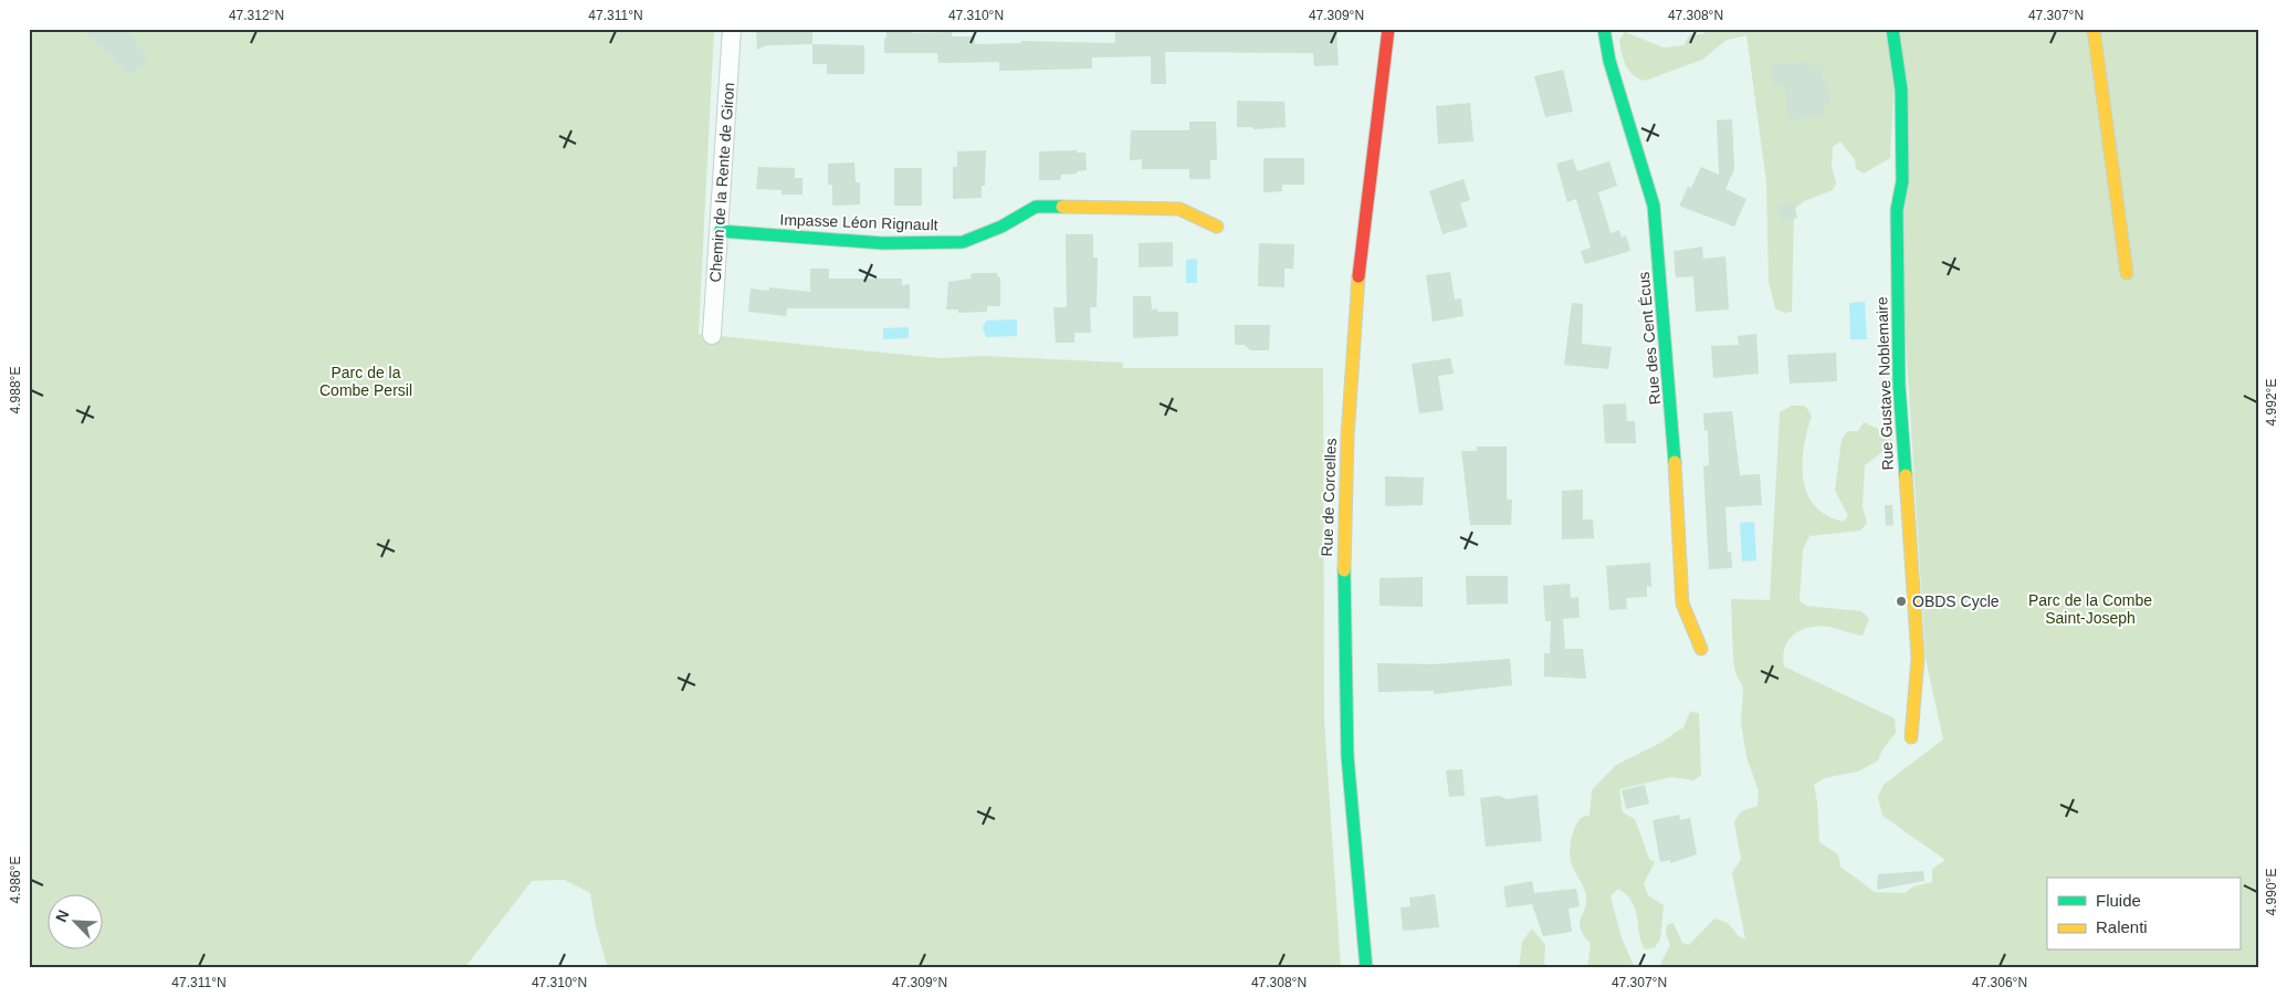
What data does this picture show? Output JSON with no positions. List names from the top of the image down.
{
  "streets": {
    "street": [
      "Chemin de la Rente de Giron",
      "Impasse Léon Rignault",
      "Rue des Cent Écus",
      "Rue Gustave Noblemaire",
      "Rue de Corcelles"
    ]
  },
  "crossings": [
    ["Chemin de la Rente de Giron", "Impasse Léon Rignault"]
  ],
  "parks": ["Parc de la Combe Persil", "Parc de la Combe Saint-Joseph"],
  "places": ["OBDS Cycle"],
  "legend": ["Fluide", "Ralenti"],
  "north": "top left",
  "coordinates": [
    "47.312°N",
    "47.311°N",
    "47.310°N",
    "47.309°N",
    "47.308°N",
    "47.307°N",
    "4.988°E",
    "4.992°E",
    "4.986°E",
    "4.990°E",
    "47.306°N"
  ]
}
